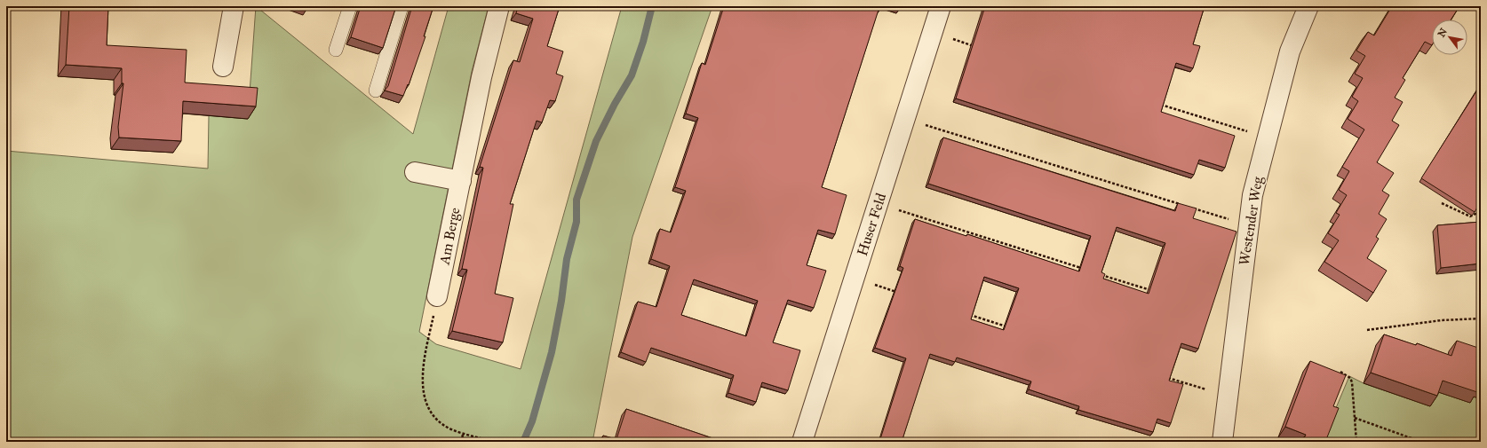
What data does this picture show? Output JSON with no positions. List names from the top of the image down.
{
  "streets": {
    "street": ["Westender Weg", "Huser Feld", "Am Berge"]
  },
  "north": "top left"
}
